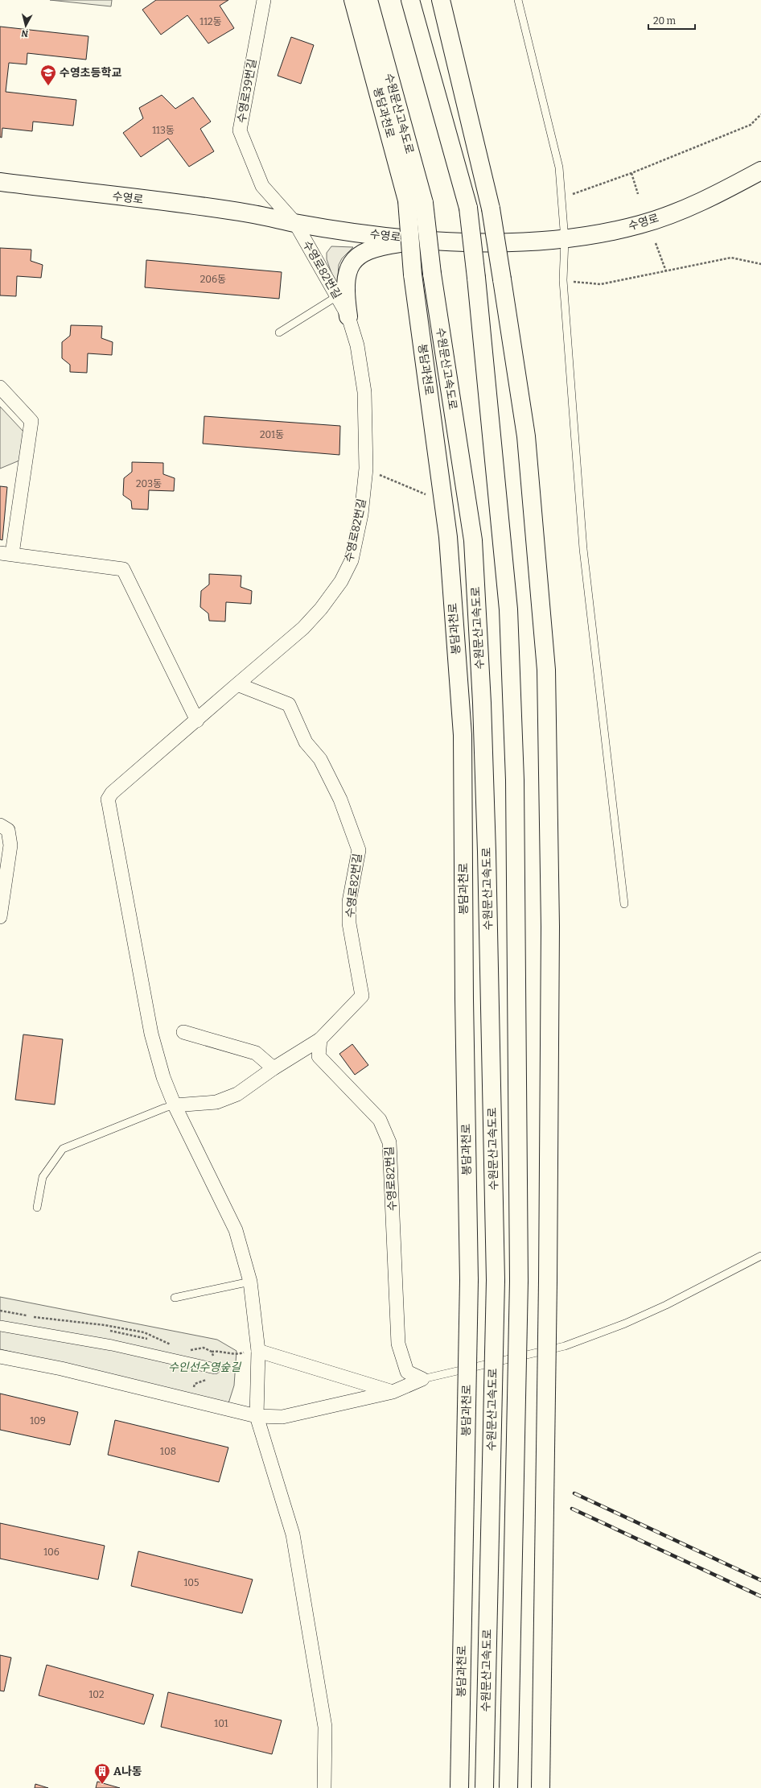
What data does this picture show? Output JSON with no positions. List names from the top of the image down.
{
  "streets": {
    "main road": ["봉담과천로", "수원문산고속도로", "수영로"],
    "street": ["수영로39번길", "수영로82번길"]
  },
  "crossings": [
    ["수영로39번길", "수영로"],
    ["수영로39번길", "수영로82번길"],
    ["봉담과천로", "수원문산고속도로"],
    ["수영로", "수영로82번길"]
  ],
  "parks": ["수인선수영숲길"],
  "places": {
    "school or university": ["수영초등학교"],
    "building": ["A나동"]
  },
  "house_numbers": [
    "112동",
    "113동",
    "206동",
    "201동",
    "203동",
    "109",
    "108",
    "106",
    "105",
    "102",
    "101"
  ],
  "scale_bar": "20 m",
  "north": "bottom"
}
